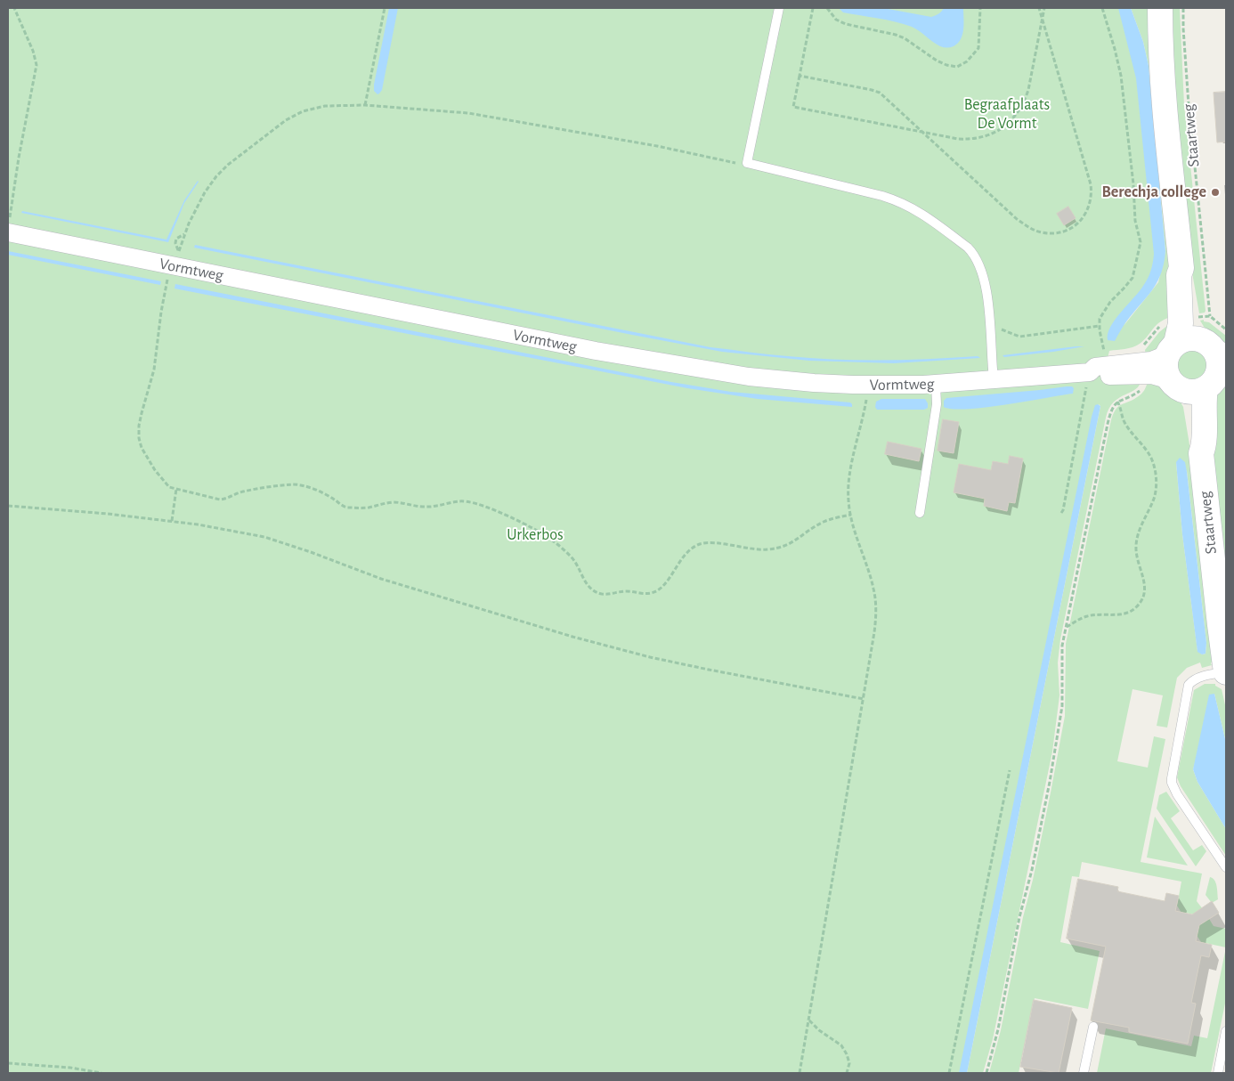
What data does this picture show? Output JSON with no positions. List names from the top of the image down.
{
  "streets": {
    "main road": ["Staartweg"],
    "street": ["Vormtweg"]
  },
  "crossings": [
    ["Staartweg", "Vormtweg"]
  ],
  "parks": ["Begraafplaats De Vormt", "Urkerbos"],
  "places": ["Berechja college"]
}
